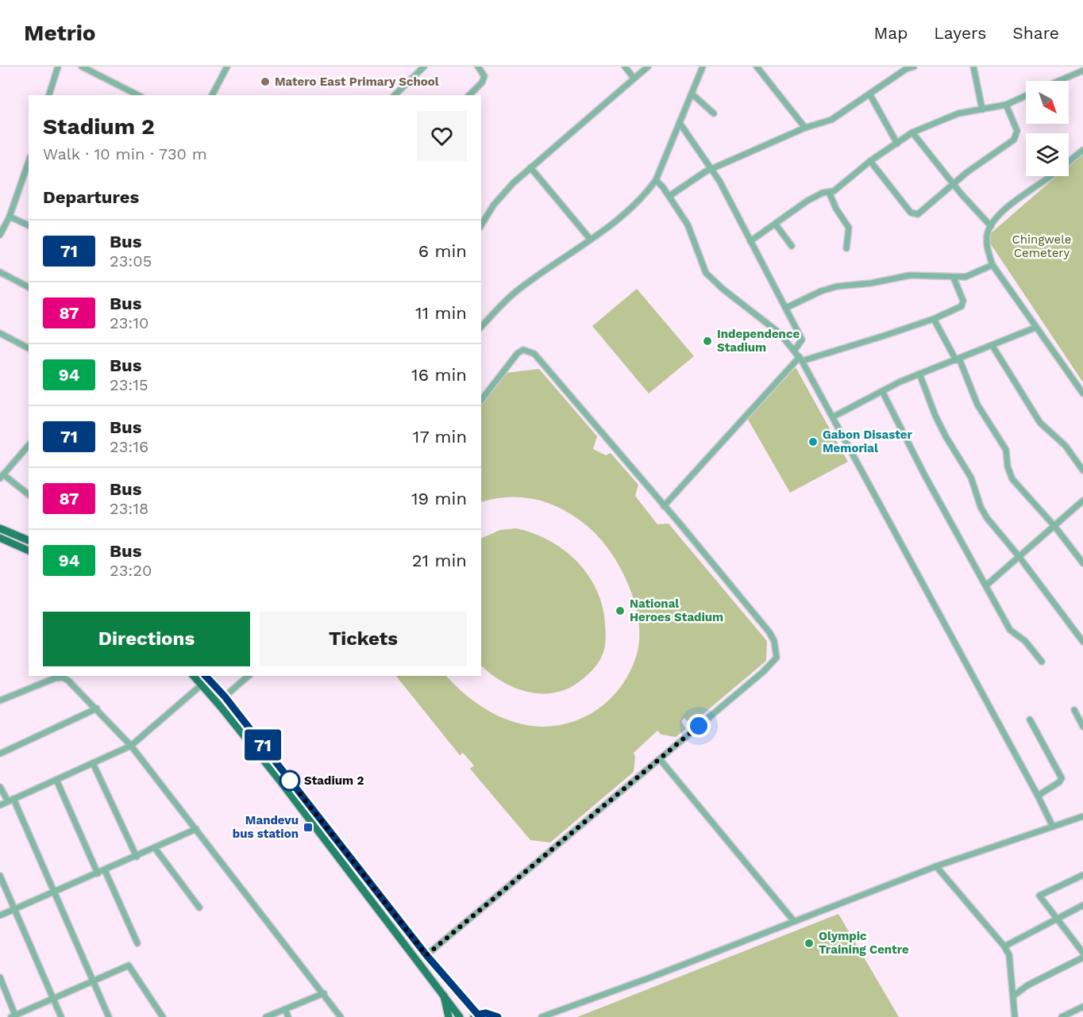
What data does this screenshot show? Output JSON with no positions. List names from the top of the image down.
{
  "parks": ["Chingwele Cemetery"],
  "places": {
    "other": [
      "Matero East Primary School",
      "Independence Stadium",
      "Gabon Disaster Memorial",
      "National Heroes Stadium",
      "Stadium 2",
      "Olympic Training Centre"
    ],
    "transit": ["Mandevu bus station"]
  },
  "lines": ["bus line 71"],
  "north": "bottom right",
  "page": {
    "header": "Metrio",
    "nav": ["Map", "Layers", "Share"],
    "on_map": "71",
    "heading": [
      ["Stadium 2", "Walk · 10 min · 730 m"],
      "Departures"
    ],
    "list": [
      {
        "mark": "71",
        "name": "Bus",
        "note": "23:05",
        "value": "6 min"
      },
      {
        "mark": "87",
        "name": "Bus",
        "note": "23:10",
        "value": "11 min"
      },
      {
        "mark": "94",
        "name": "Bus",
        "note": "23:15",
        "value": "16 min"
      },
      {
        "mark": "71",
        "name": "Bus",
        "note": "23:16",
        "value": "17 min"
      },
      {
        "mark": "87",
        "name": "Bus",
        "note": "23:18",
        "value": "19 min"
      },
      {
        "mark": "94",
        "name": "Bus",
        "note": "23:20",
        "value": "21 min"
      }
    ],
    "buttons": ["Directions", "Tickets"]
  }
}
